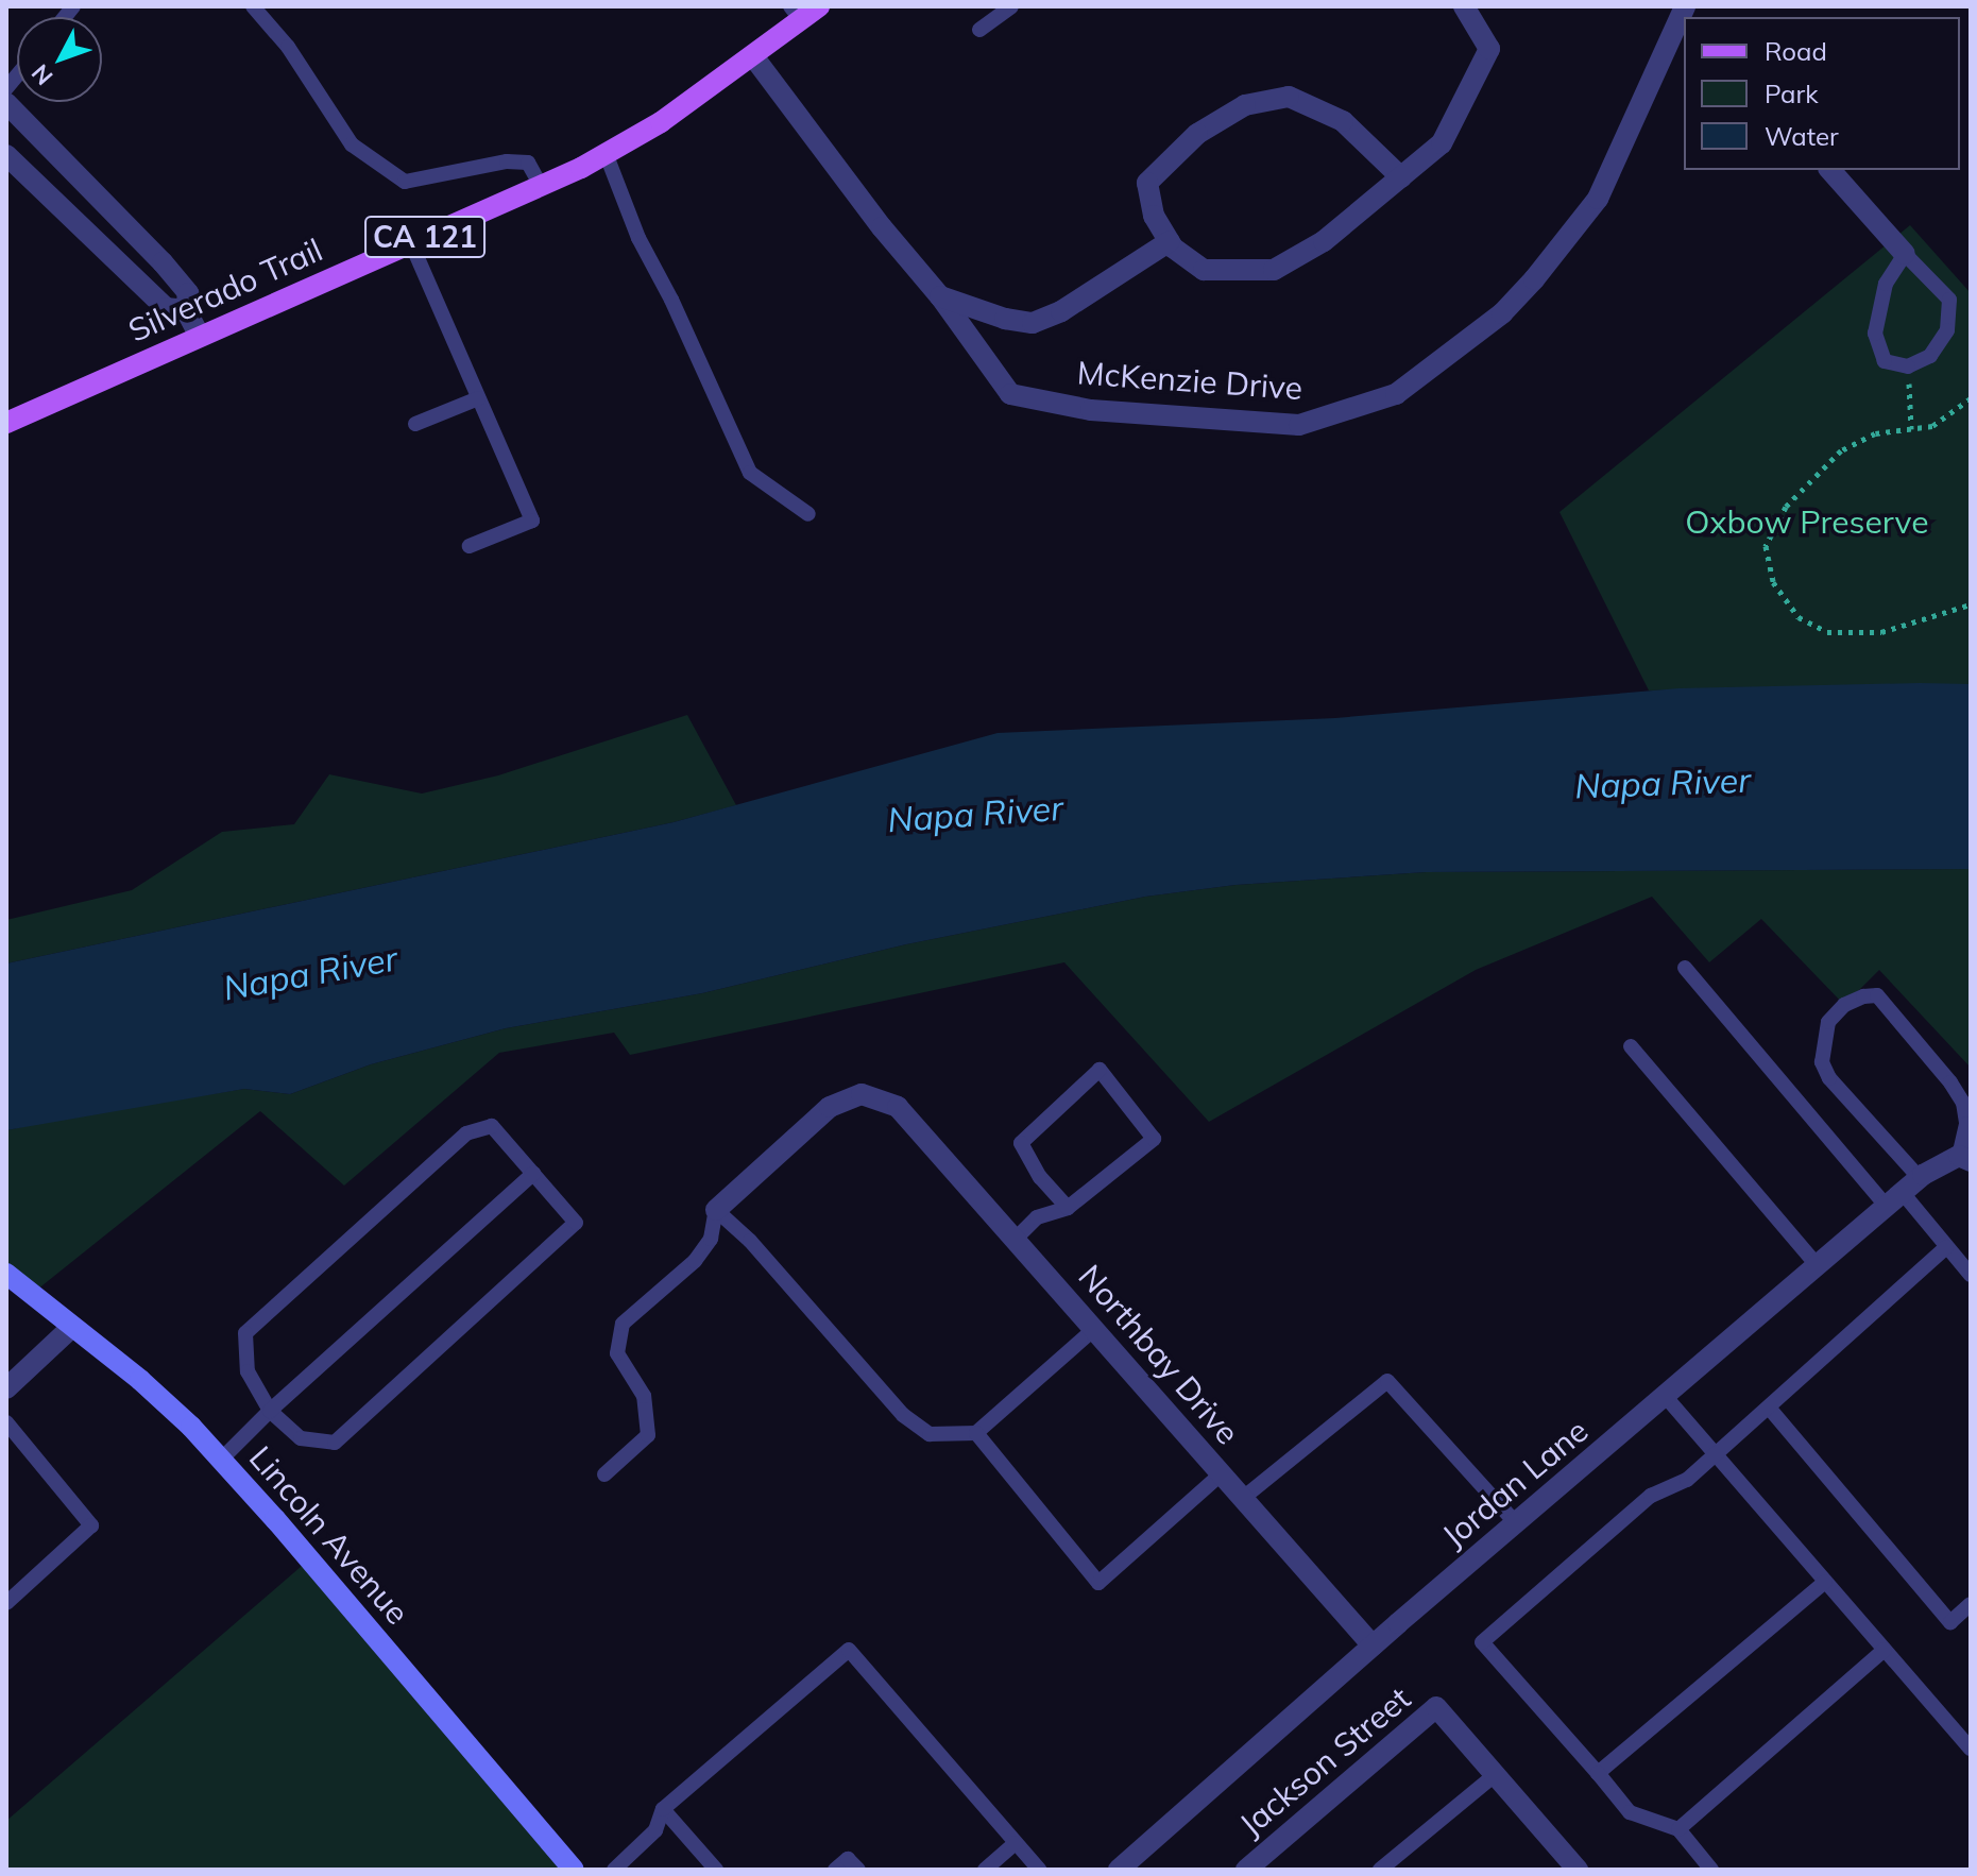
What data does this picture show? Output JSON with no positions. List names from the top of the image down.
{
  "streets": {
    "main road": ["CA 121", "Silverado Trail", "Lincoln Avenue"],
    "street": [
      "McKenzie Drive",
      "Northbay Drive",
      "Jordan Lane",
      "Jackson Street"
    ]
  },
  "crossings": [
    ["Silverado Trail", "McKenzie Drive"],
    ["Northbay Drive", "Jordan Lane"]
  ],
  "water": ["Napa River"],
  "parks": ["Oxbow Preserve"],
  "legend": ["Road", "Park", "Water"],
  "north": "bottom left"
}
